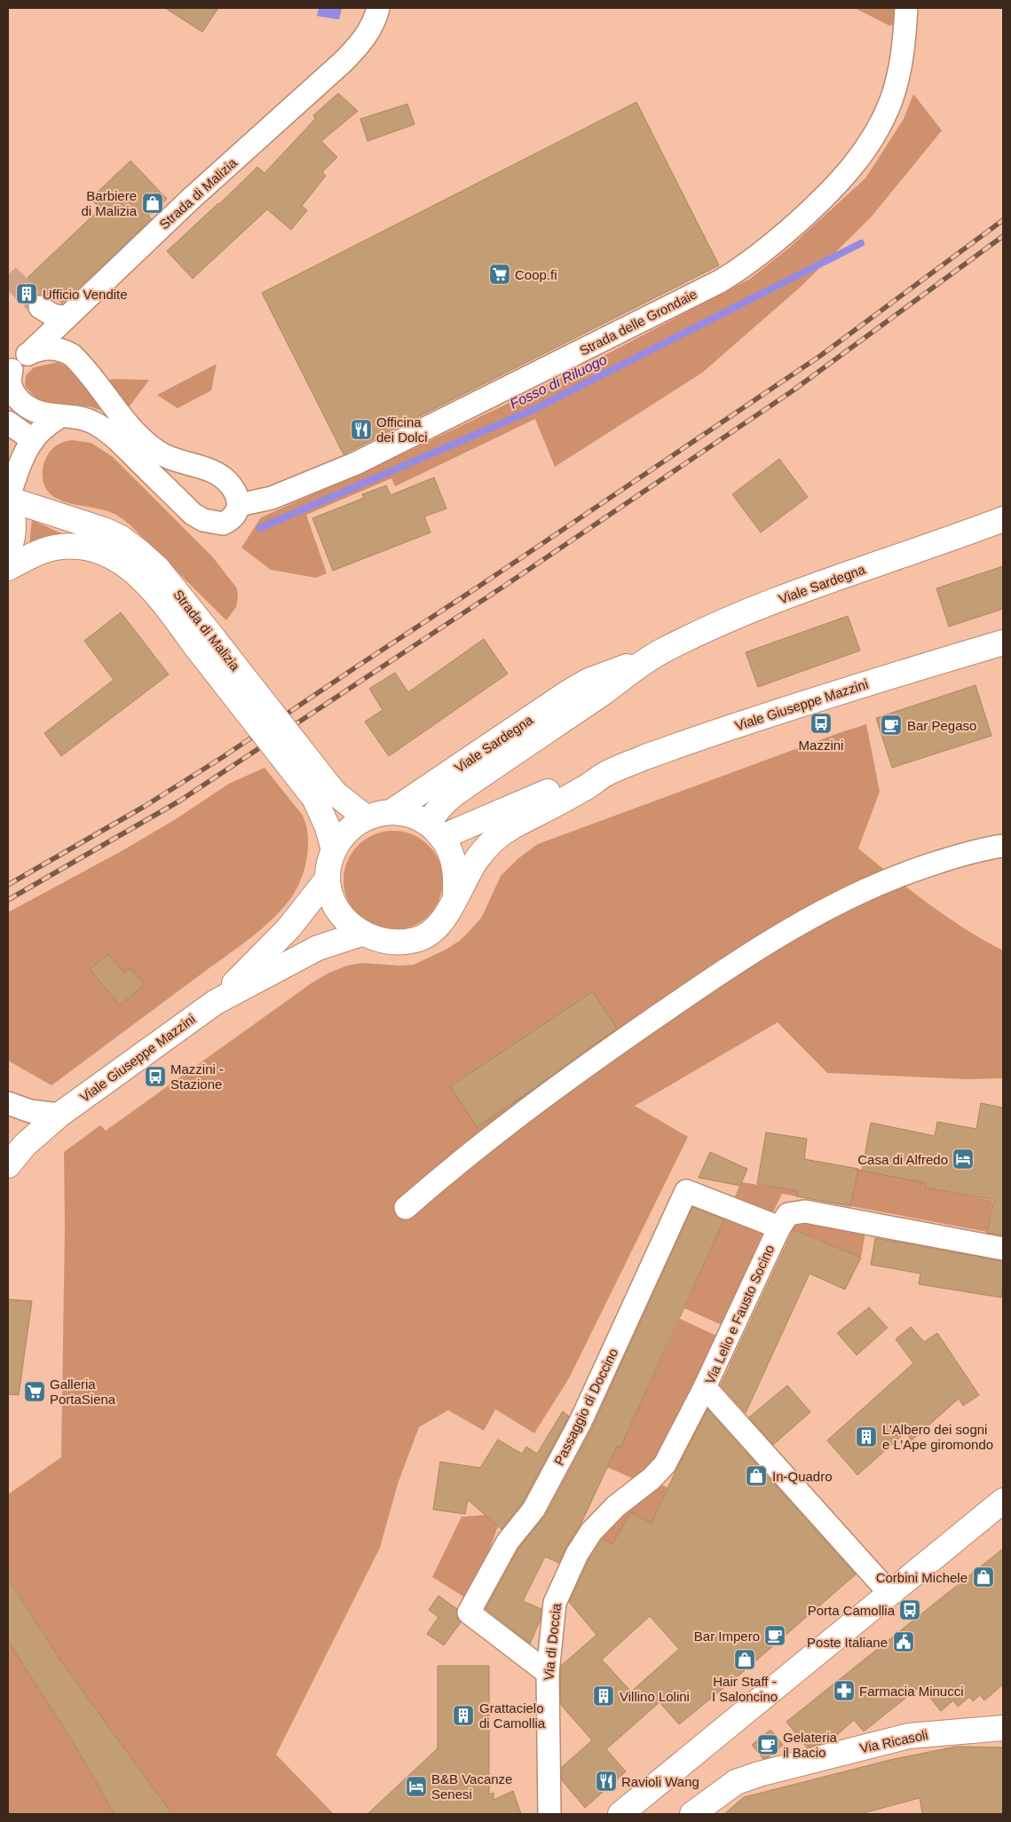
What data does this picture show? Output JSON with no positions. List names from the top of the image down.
{
  "streets": {
    "main road": [
      "Strada di Malizia",
      "Viale Sardegna",
      "Viale Giuseppe Mazzini",
      "Via Ricasoli"
    ],
    "street": [
      "Strada delle Grondaie",
      "Via Lelio e Fausto Socino",
      "Passaggio di Doccino",
      "Via di Doccia"
    ]
  },
  "crossings": [
    ["Strada di Malizia", "Viale Sardegna"],
    ["Strada di Malizia", "Viale Giuseppe Mazzini"],
    ["Viale Sardegna", "Viale Giuseppe Mazzini"],
    ["Via Lelio e Fausto Socino", "Passaggio di Doccino"],
    ["Via Lelio e Fausto Socino", "Via di Doccia"],
    ["Passaggio di Doccino", "Via di Doccia"]
  ],
  "water": ["Fosso di Riluogo"],
  "places": {
    "shop": [
      "Barbiere di Malizia",
      "In-Quadro",
      "Corbini Michele",
      "Hair Staff - I Saloncino"
    ],
    "supermarket": ["Coop.fi", "Galleria PortaSiena"],
    "building": [
      "Ufficio Vendite",
      "L’Albero dei sogni e L’Ape giromondo",
      "Villino Lolini",
      "Grattacielo di Camollia"
    ],
    "restaurant": ["Officina dei Dolci", "Ravioli Wang"],
    "bus stop": ["Mazzini", "Mazzini - Stazione", "Porta Camollia"],
    "cafe": ["Bar Pegaso", "Bar Impero", "Gelateria il Bacio"],
    "hotel": ["Casa di Alfredo", "B&B Vacanze Senesi"],
    "public building": ["Poste Italiane"],
    "pharmacy": ["Farmacia Minucci"]
  }
}
